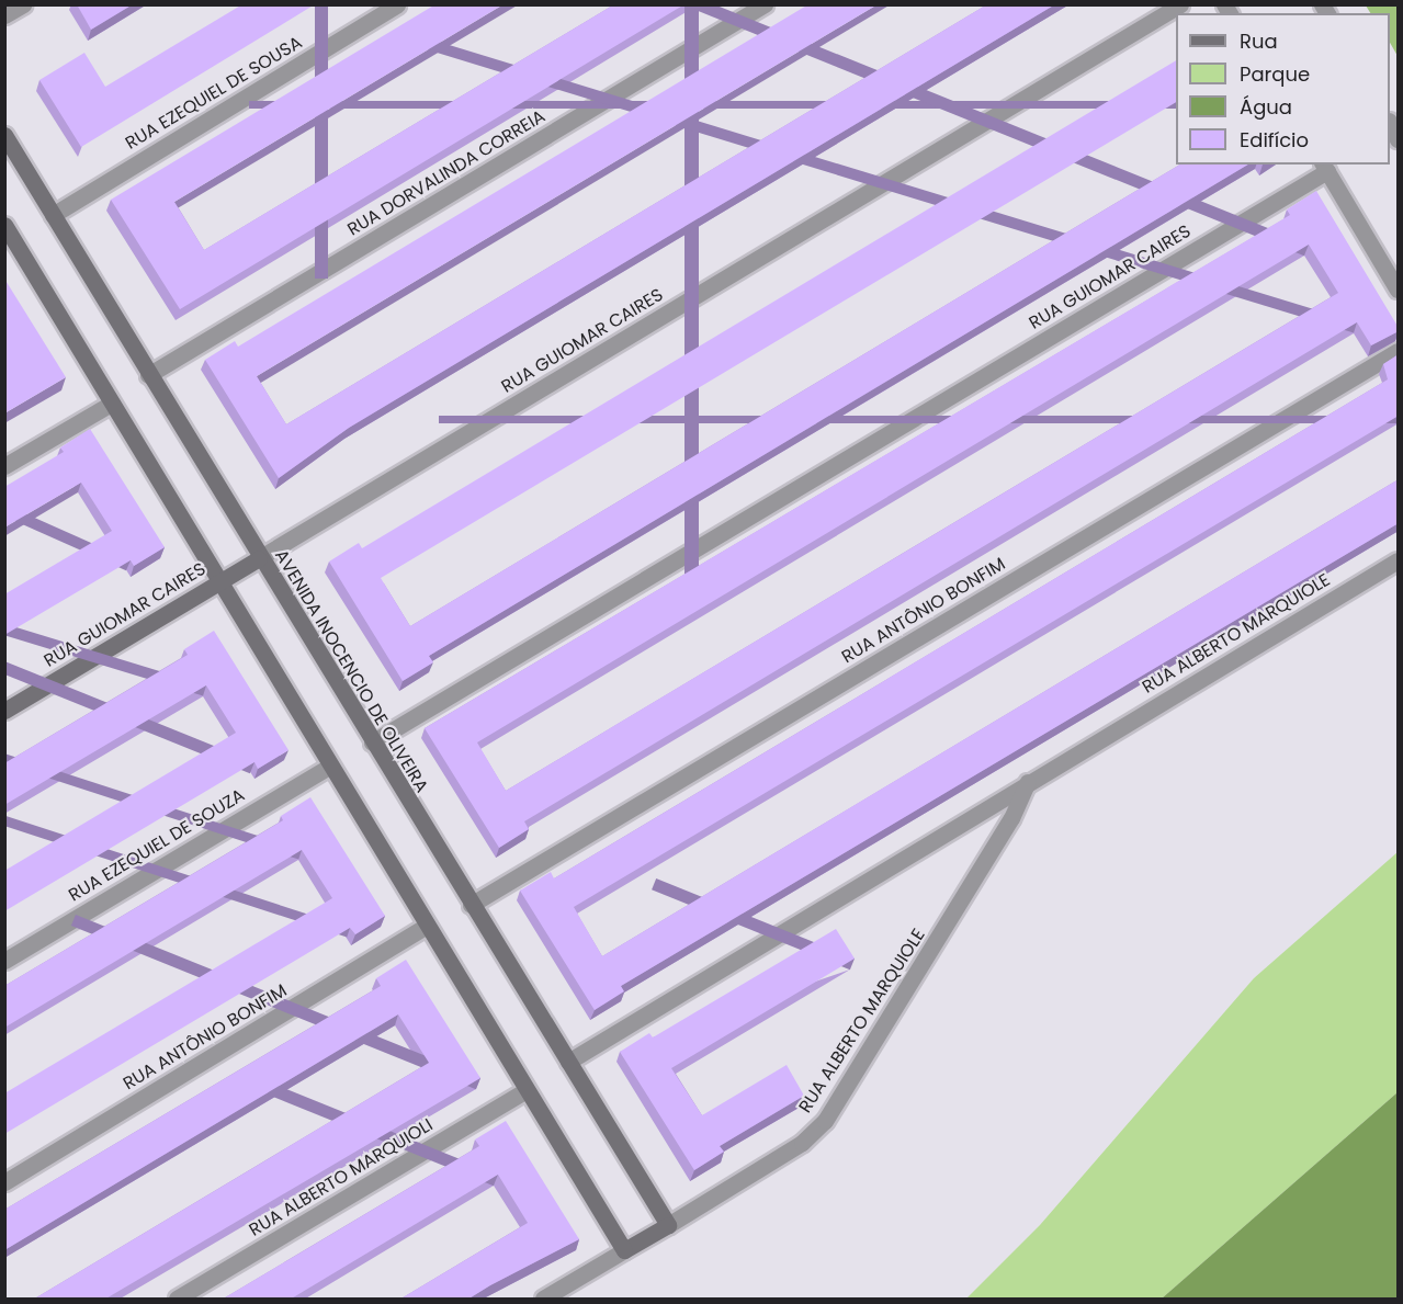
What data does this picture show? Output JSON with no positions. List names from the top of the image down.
{
  "streets": {
    "street": [
      "RUA EZEQUIEL DE SOUSA",
      "RUA DORVALINDA CORREIA",
      "RUA GUIOMAR CAIRES",
      "RUA ANTÔNIO BONFIM",
      "RUA ALBERTO MARQUIOLE",
      "AVENIDA INOCENCIO DE OLIVEIRA",
      "RUA EZEQUIEL DE SOUZA",
      "RUA ALBERTO MARQUIOLI"
    ]
  },
  "crossings": [
    ["RUA EZEQUIEL DE SOUSA", "AVENIDA INOCENCIO DE OLIVEIRA"],
    ["RUA DORVALINDA CORREIA", "AVENIDA INOCENCIO DE OLIVEIRA"],
    ["RUA GUIOMAR CAIRES", "AVENIDA INOCENCIO DE OLIVEIRA"],
    ["RUA ANTÔNIO BONFIM", "AVENIDA INOCENCIO DE OLIVEIRA"],
    ["RUA ALBERTO MARQUIOLE", "AVENIDA INOCENCIO DE OLIVEIRA"]
  ],
  "legend": [
    "Rua",
    "Parque",
    "Água",
    "Edifício"
  ]
}
